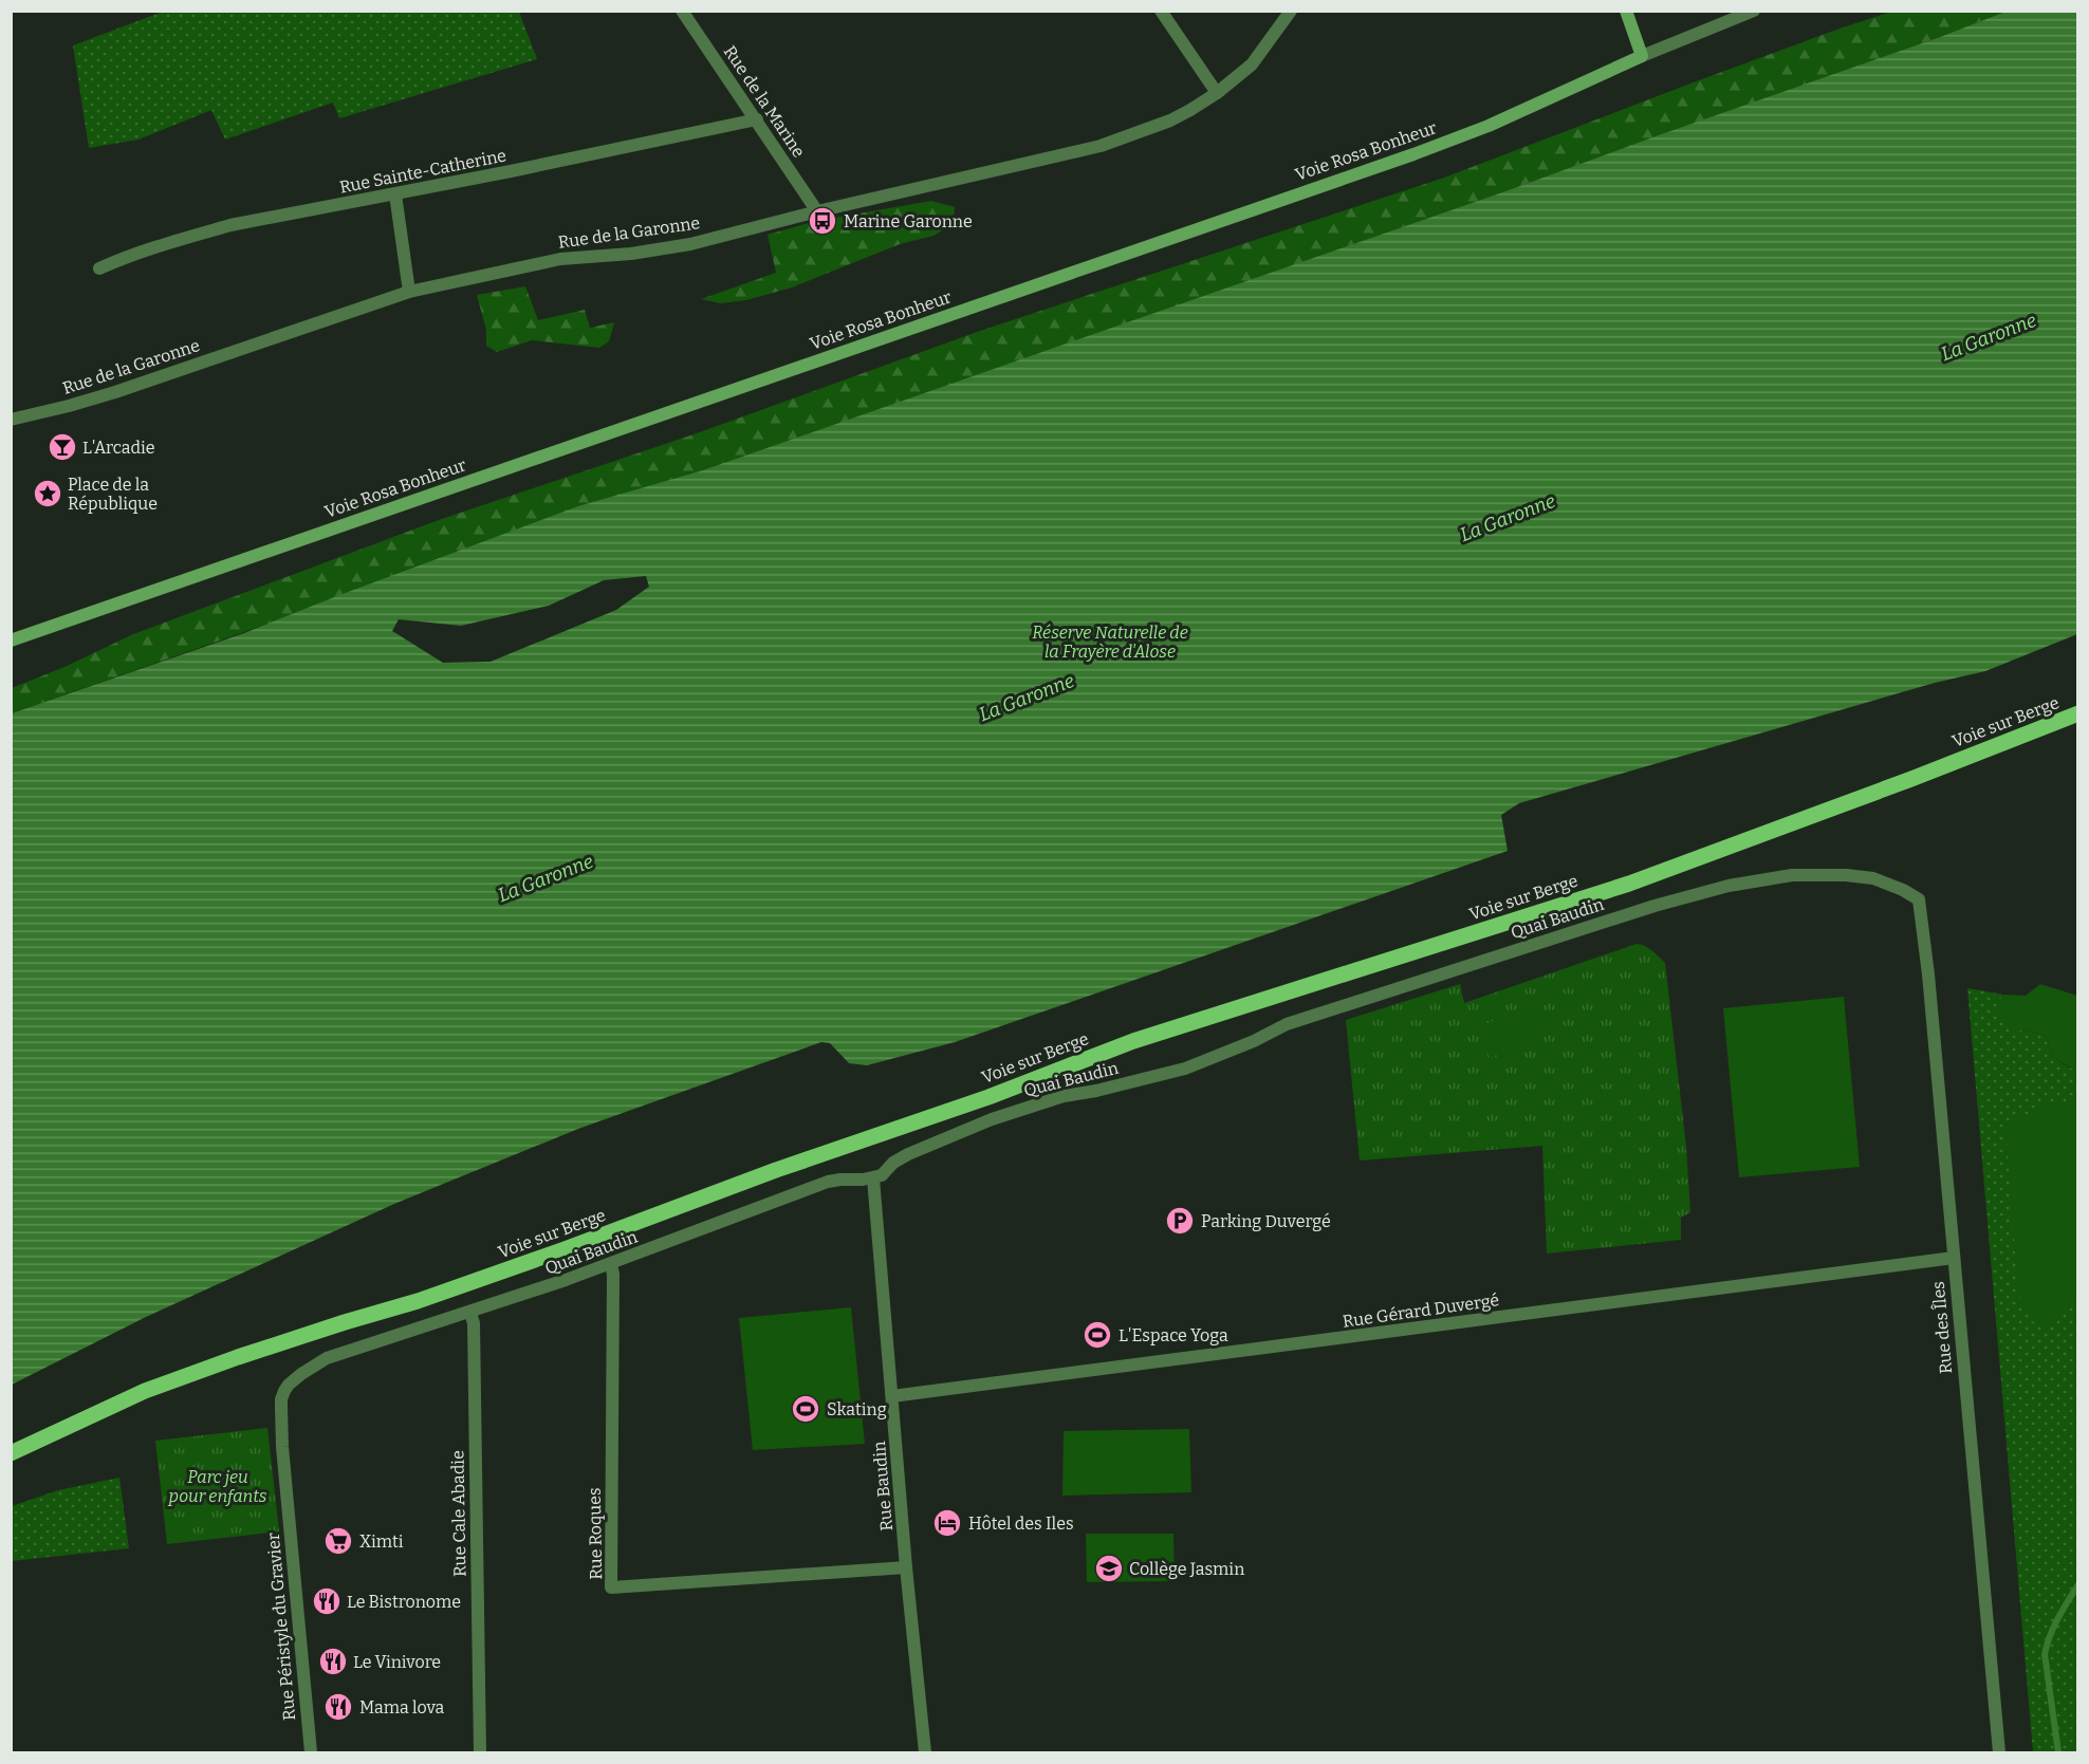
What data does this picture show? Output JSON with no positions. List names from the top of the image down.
{
  "streets": {
    "main road": ["Voie sur Berge"],
    "street": [
      "Rue de la Marine",
      "Voie Rosa Bonheur",
      "Rue Sainte-Catherine",
      "Rue de la Garonne",
      "Quai Baudin",
      "Rue Gérard Duvergé",
      "Rue des Îles",
      "Rue Baudin",
      "Rue Cale Abadie",
      "Rue Roques",
      "Rue Péristyle du Gravier"
    ]
  },
  "crossings": [
    ["Rue de la Marine", "Rue Sainte-Catherine"],
    ["Rue de la Marine", "Rue de la Garonne"],
    ["Quai Baudin", "Rue des Îles"],
    ["Quai Baudin", "Rue Baudin"],
    ["Quai Baudin", "Rue Cale Abadie"],
    ["Quai Baudin", "Rue Roques"],
    ["Quai Baudin", "Rue Péristyle du Gravier"],
    ["Rue Gérard Duvergé", "Rue des Îles"],
    ["Rue Gérard Duvergé", "Rue Baudin"],
    ["Rue Baudin", "Rue Roques"]
  ],
  "water": ["La Garonne"],
  "parks": ["Réserve Naturelle de la Frayère d'Alose", "Parc jeu pour enfants"],
  "places": {
    "bus stop": ["Marine Garonne"],
    "bar": ["L'Arcadie"],
    "place": ["Place de la République"],
    "parking": ["Parking Duvergé"],
    "sports": ["L'Espace Yoga", "Skating"],
    "hotel": ["Hôtel des Iles"],
    "supermarket": ["Ximti"],
    "school or university": ["Collège Jasmin"],
    "restaurant": ["Le Bistronome", "Le Vinivore", "Mama lova"]
  }
}
